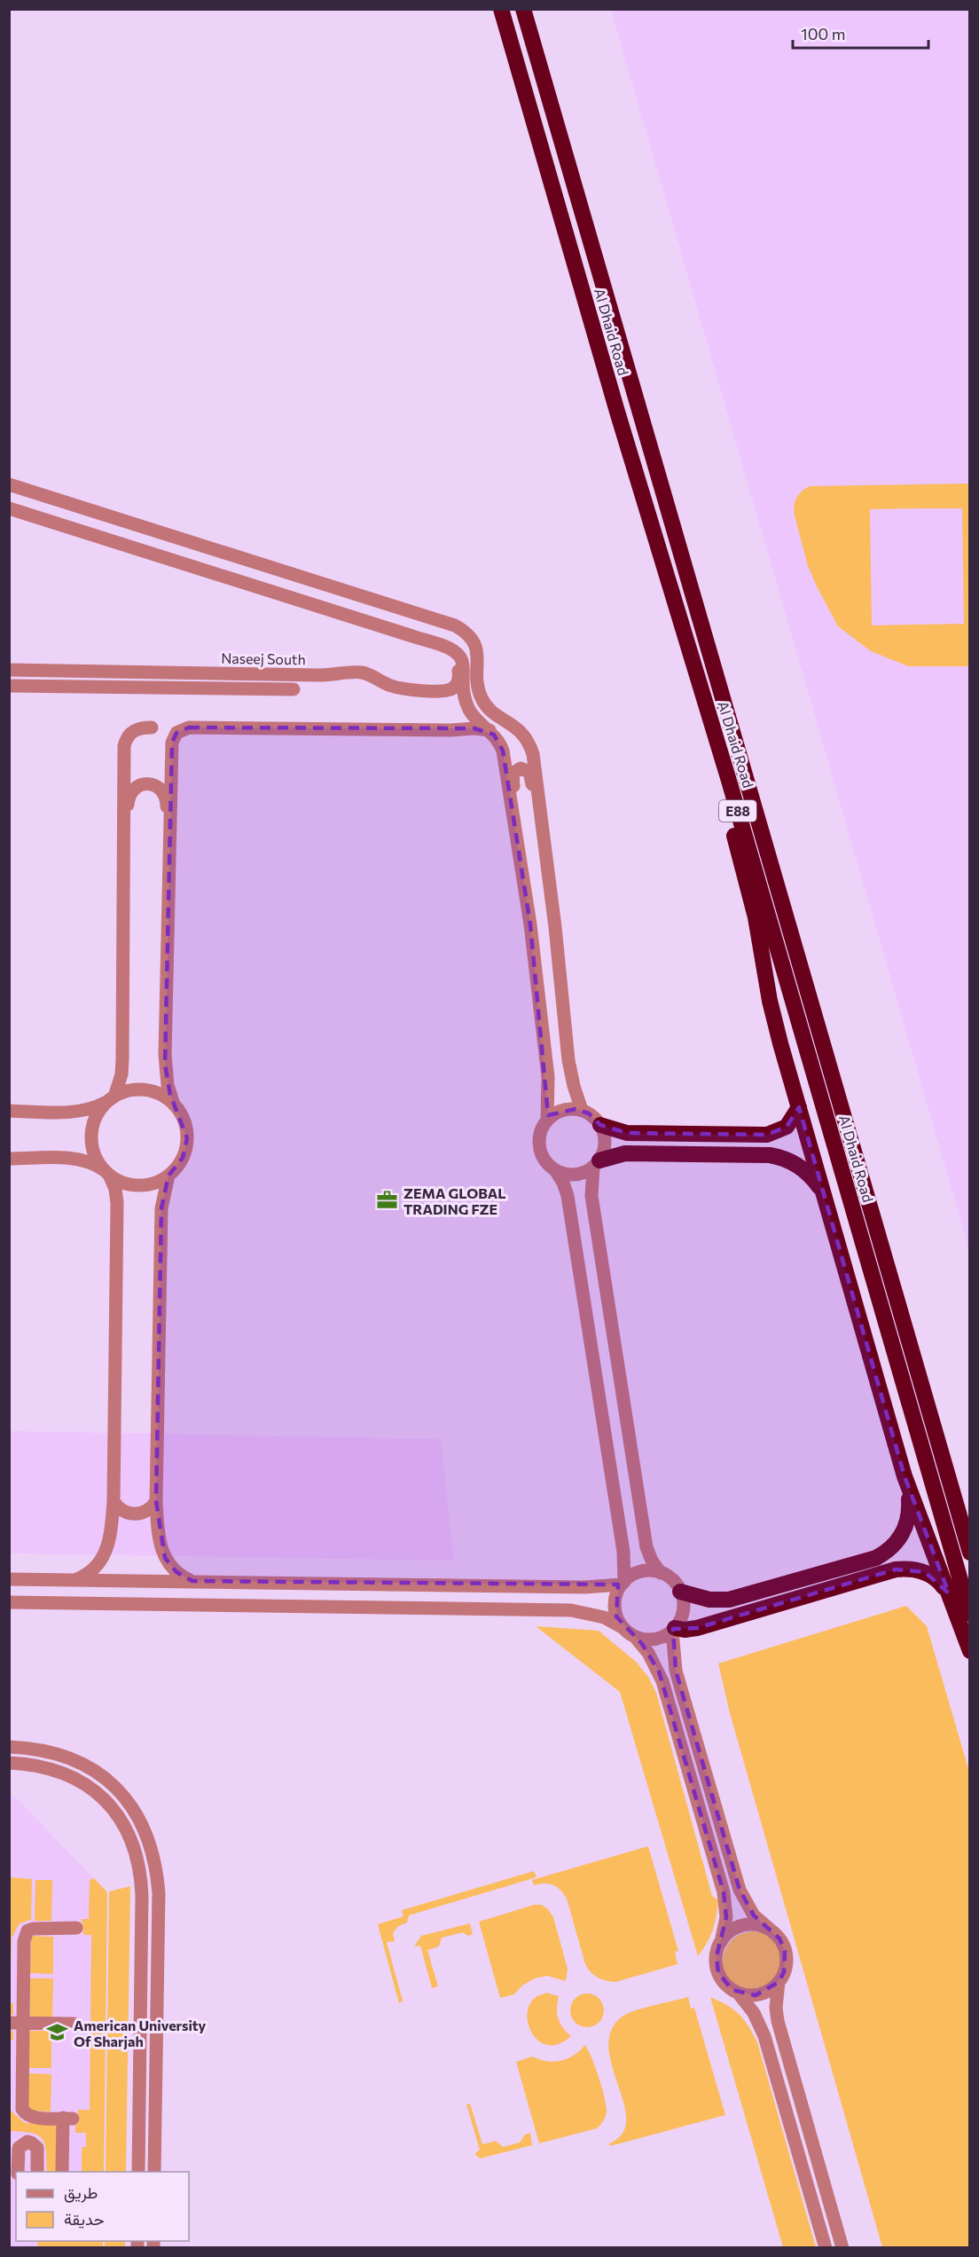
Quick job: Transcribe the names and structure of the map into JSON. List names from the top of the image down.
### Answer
{
  "streets": {
    "highway": ["Al Dhaid Road", "E88"],
    "street": ["Naseej South"]
  },
  "places": {
    "office": ["ZEMA GLOBAL TRADING FZE"],
    "school or university": ["American University Of Sharjah"]
  },
  "legend": ["طريق", "حديقة"],
  "scale_bar": "100 m"
}
